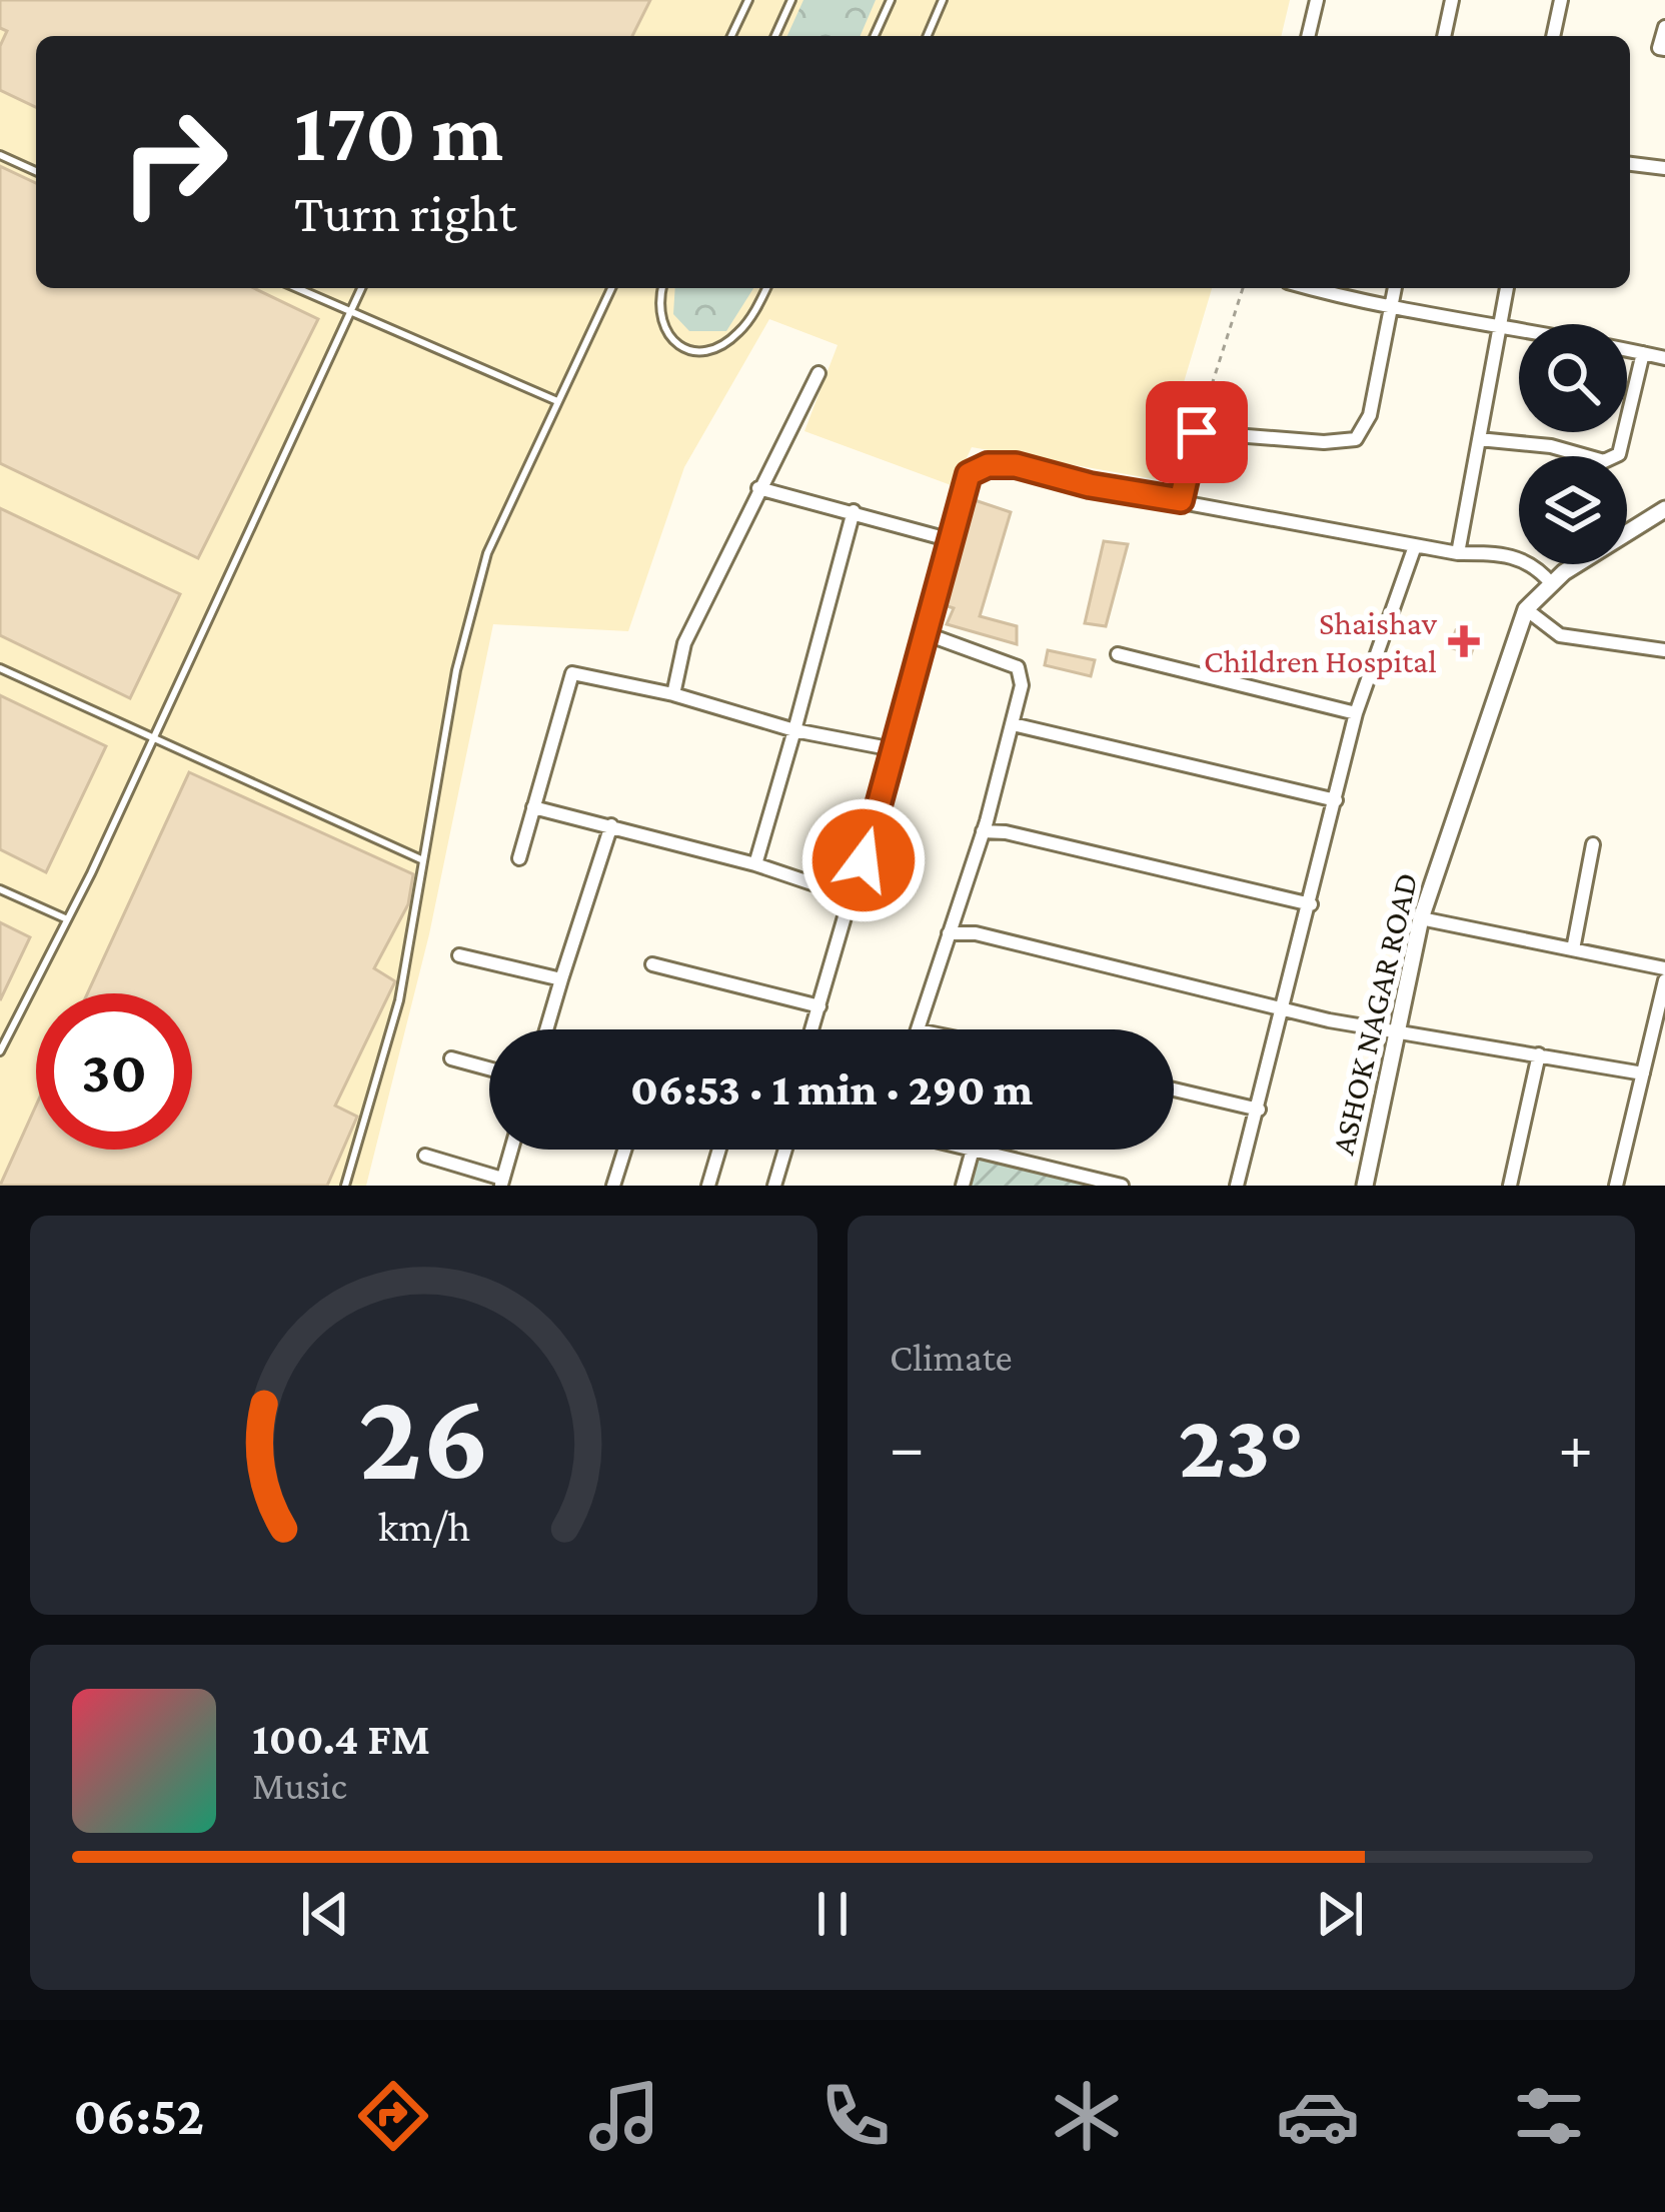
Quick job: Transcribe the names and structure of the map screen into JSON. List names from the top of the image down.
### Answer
{
  "streets": {
    "street": ["ASHOK NAGAR ROAD"]
  },
  "places": {
    "health": ["Shaishav Children Hospital"]
  },
  "page": {
    "turn": ["170 m", "Turn right"],
    "limit": "30",
    "trip": "06:53 · 1 min · 290 m",
    "tile": "Climate",
    "heat": ["−", "23°", "+"],
    "song": ["100.4 FM", "Music"],
    "tabs": "06:52",
    "gauge": ["26", "km/h"]
  }
}
